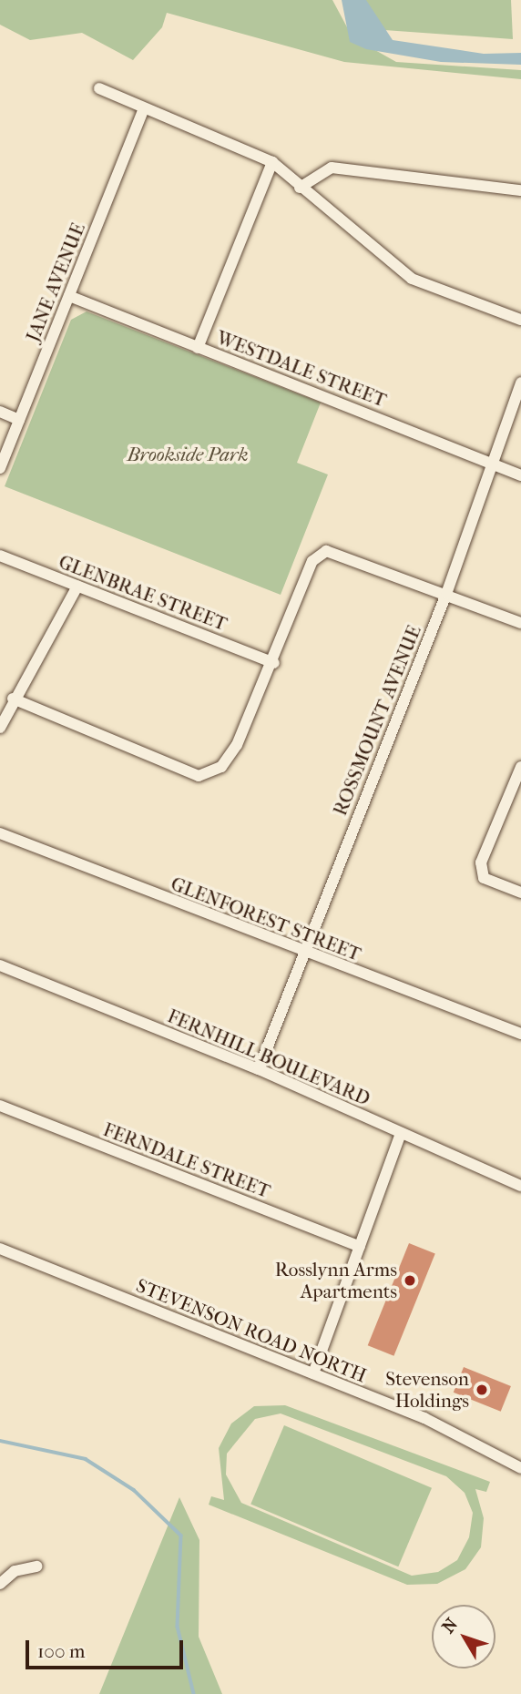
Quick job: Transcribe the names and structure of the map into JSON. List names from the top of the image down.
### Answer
{
  "streets": {
    "street": [
      "JANE AVENUE",
      "WESTDALE STREET",
      "GLENBRAE STREET",
      "ROSSMOUNT AVENUE",
      "GLENFOREST STREET",
      "FERNHILL BOULEVARD",
      "FERNDALE STREET",
      "STEVENSON ROAD NORTH"
    ]
  },
  "crossings": [
    ["JANE AVENUE", "WESTDALE STREET"],
    ["WESTDALE STREET", "ROSSMOUNT AVENUE"],
    ["ROSSMOUNT AVENUE", "GLENFOREST STREET"],
    ["ROSSMOUNT AVENUE", "FERNHILL BOULEVARD"]
  ],
  "parks": ["Brookside Park"],
  "places": ["Rosslynn Arms Apartments", "Stevenson Holdings"],
  "scale_bar": "100 m",
  "north": "top left"
}
